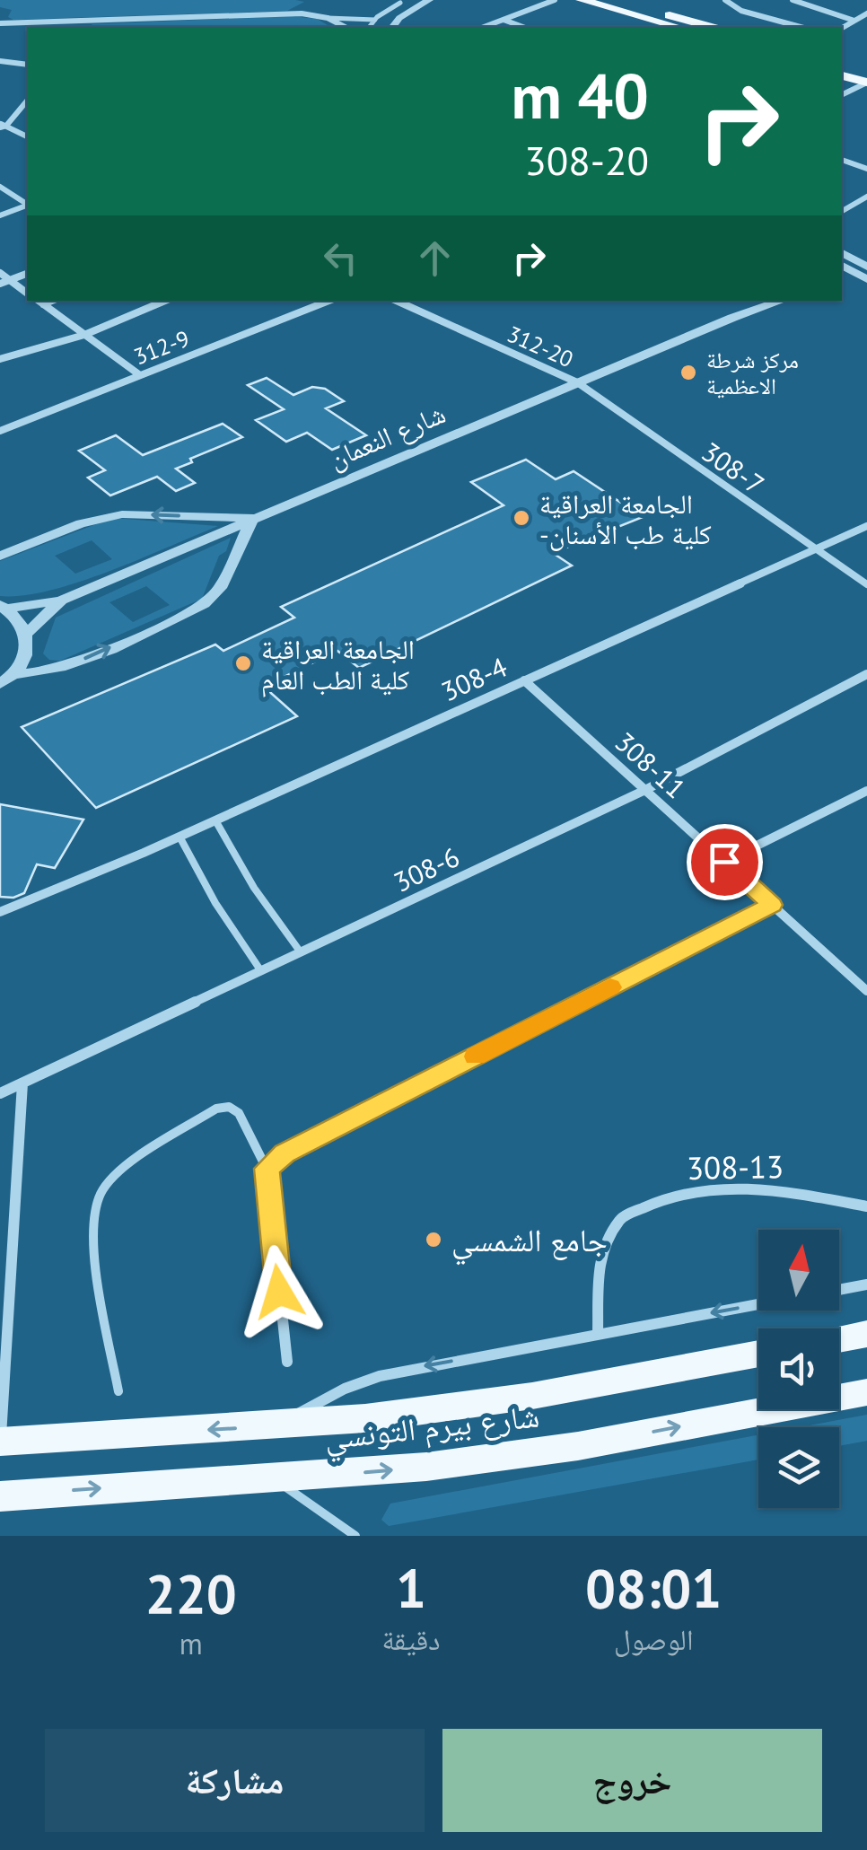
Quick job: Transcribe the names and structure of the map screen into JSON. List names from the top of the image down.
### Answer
{
  "streets": {
    "main road": ["شارع بيرم التونسي"],
    "street": [
      "312-20",
      "312-9",
      "شارع النعمان",
      "308-7",
      "308-4",
      "308-11",
      "308-6",
      "308-13"
    ]
  },
  "crossings": [
    ["312-20", "شارع النعمان"],
    ["312-20", "308-7"],
    ["شارع النعمان", "308-7"],
    ["308-7", "308-4"],
    ["308-4", "308-11"],
    ["308-11", "308-6"]
  ],
  "places": [
    "مركز شرطة الاعظمية",
    "الجامعة العراقية -كلية طب الأسنان",
    "الجامعة العراقية كلية الطب العام",
    "جامع الشمسي"
  ],
  "north": "top",
  "page": {
    "turn": ["40 m", "308-20"],
    "eta": [
      "08:01",
      "الوصول",
      "1",
      "دقيقة",
      "220",
      "m"
    ],
    "buttons": ["خروج", "مشاركة"]
  }
}
